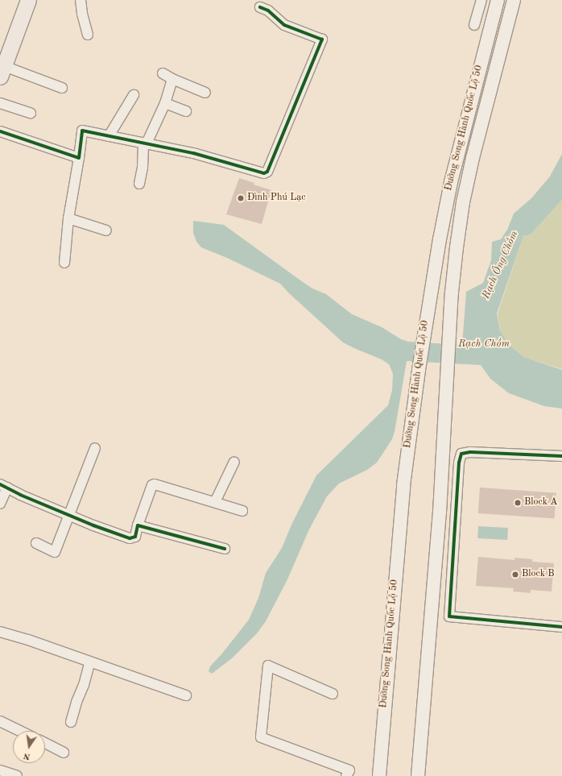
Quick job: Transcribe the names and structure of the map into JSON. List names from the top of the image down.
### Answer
{
  "streets": {
    "main road": ["Đường Song Hành Quốc Lộ 50"]
  },
  "water": ["Rạch Ông Chồm", "Rạch Chồm"],
  "places": ["Đình Phú Lạc", "Block A", "Block B"],
  "north": "bottom"
}
